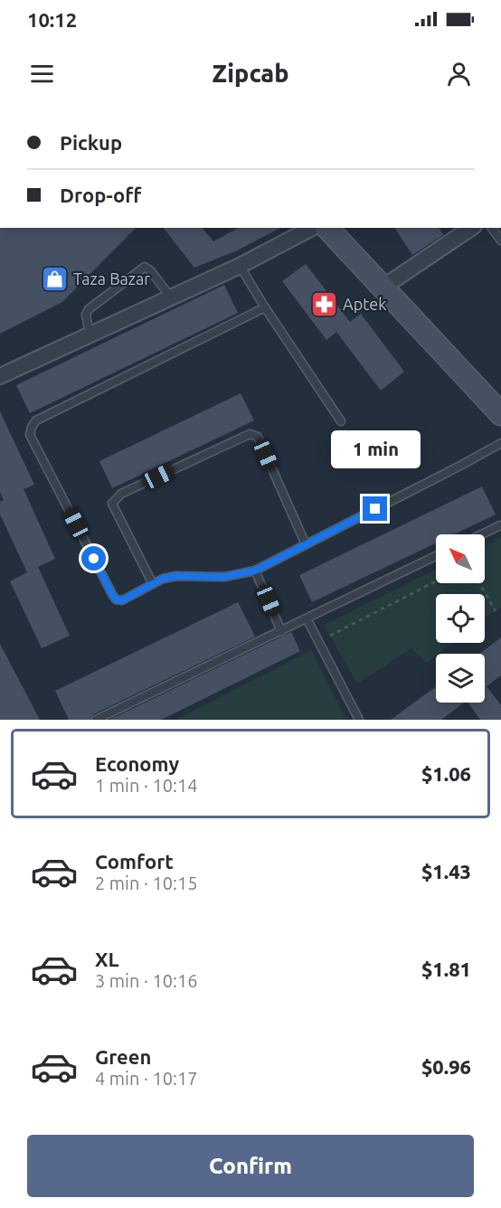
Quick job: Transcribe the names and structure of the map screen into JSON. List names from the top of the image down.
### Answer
{
  "places": {
    "shop": ["Taza Bazar"],
    "pharmacy": ["Aptek"]
  },
  "north": "top left",
  "page": {
    "status": "10:12",
    "header": "Zipcab",
    "banner": ["Pickup", "Drop-off"],
    "bubble": "1 min",
    "list": [
      {
        "name": "Economy",
        "note": "1 min · 10:14",
        "value": "$1.06"
      },
      {
        "name": "Comfort",
        "note": "2 min · 10:15",
        "value": "$1.43"
      },
      {
        "name": "XL",
        "note": "3 min · 10:16",
        "value": "$1.81"
      },
      {
        "name": "Green",
        "note": "4 min · 10:17",
        "value": "$0.96"
      }
    ],
    "buttons": "Confirm"
  }
}
